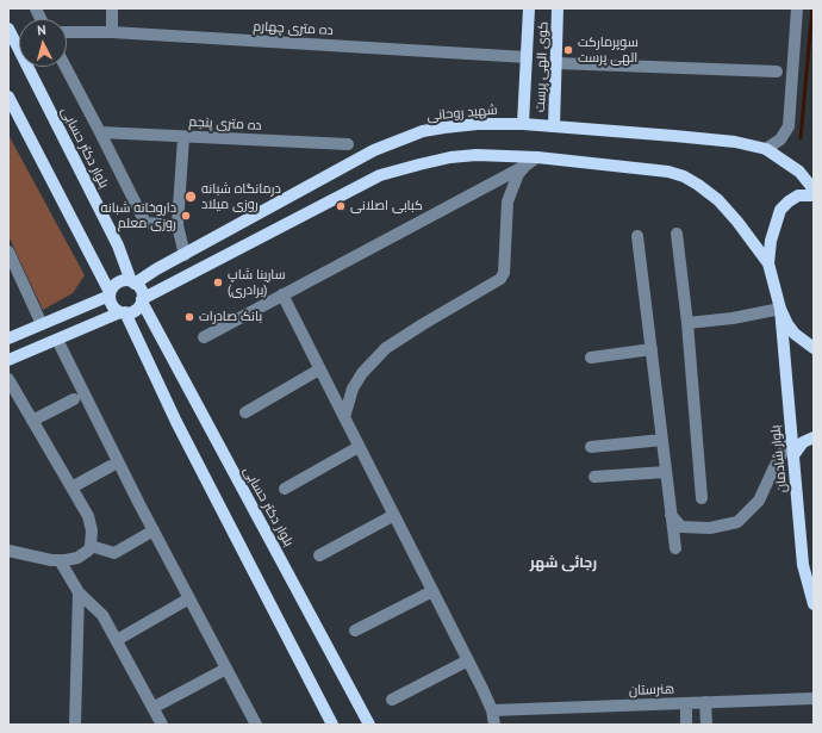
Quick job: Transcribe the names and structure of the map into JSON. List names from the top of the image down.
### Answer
{
  "streets": {
    "main road": [
      "کوی الهی پرست",
      "شهید روحانی",
      "بلوار دکتر حسابی",
      "بلوار شادمان"
    ],
    "street": ["ده متری چهارم", "ده متری پنجم", "هنرستان"]
  },
  "crossings": [
    ["ده متری چهارم", "کوی الهی پرست"],
    ["کوی الهی پرست", "شهید روحانی"],
    ["شهید روحانی", "بلوار دکتر حسابی"]
  ],
  "districts": ["رجائی شهر"],
  "places": [
    "سوپرمارکت الهی پرست",
    "درمانگاه شبانه روزی میلاد",
    "کبابی اصلانی",
    "داروخانه شبانه روزی معلم",
    "سارینا شاپ (برادری)",
    "بانک صادرات"
  ],
  "north": "top"
}
